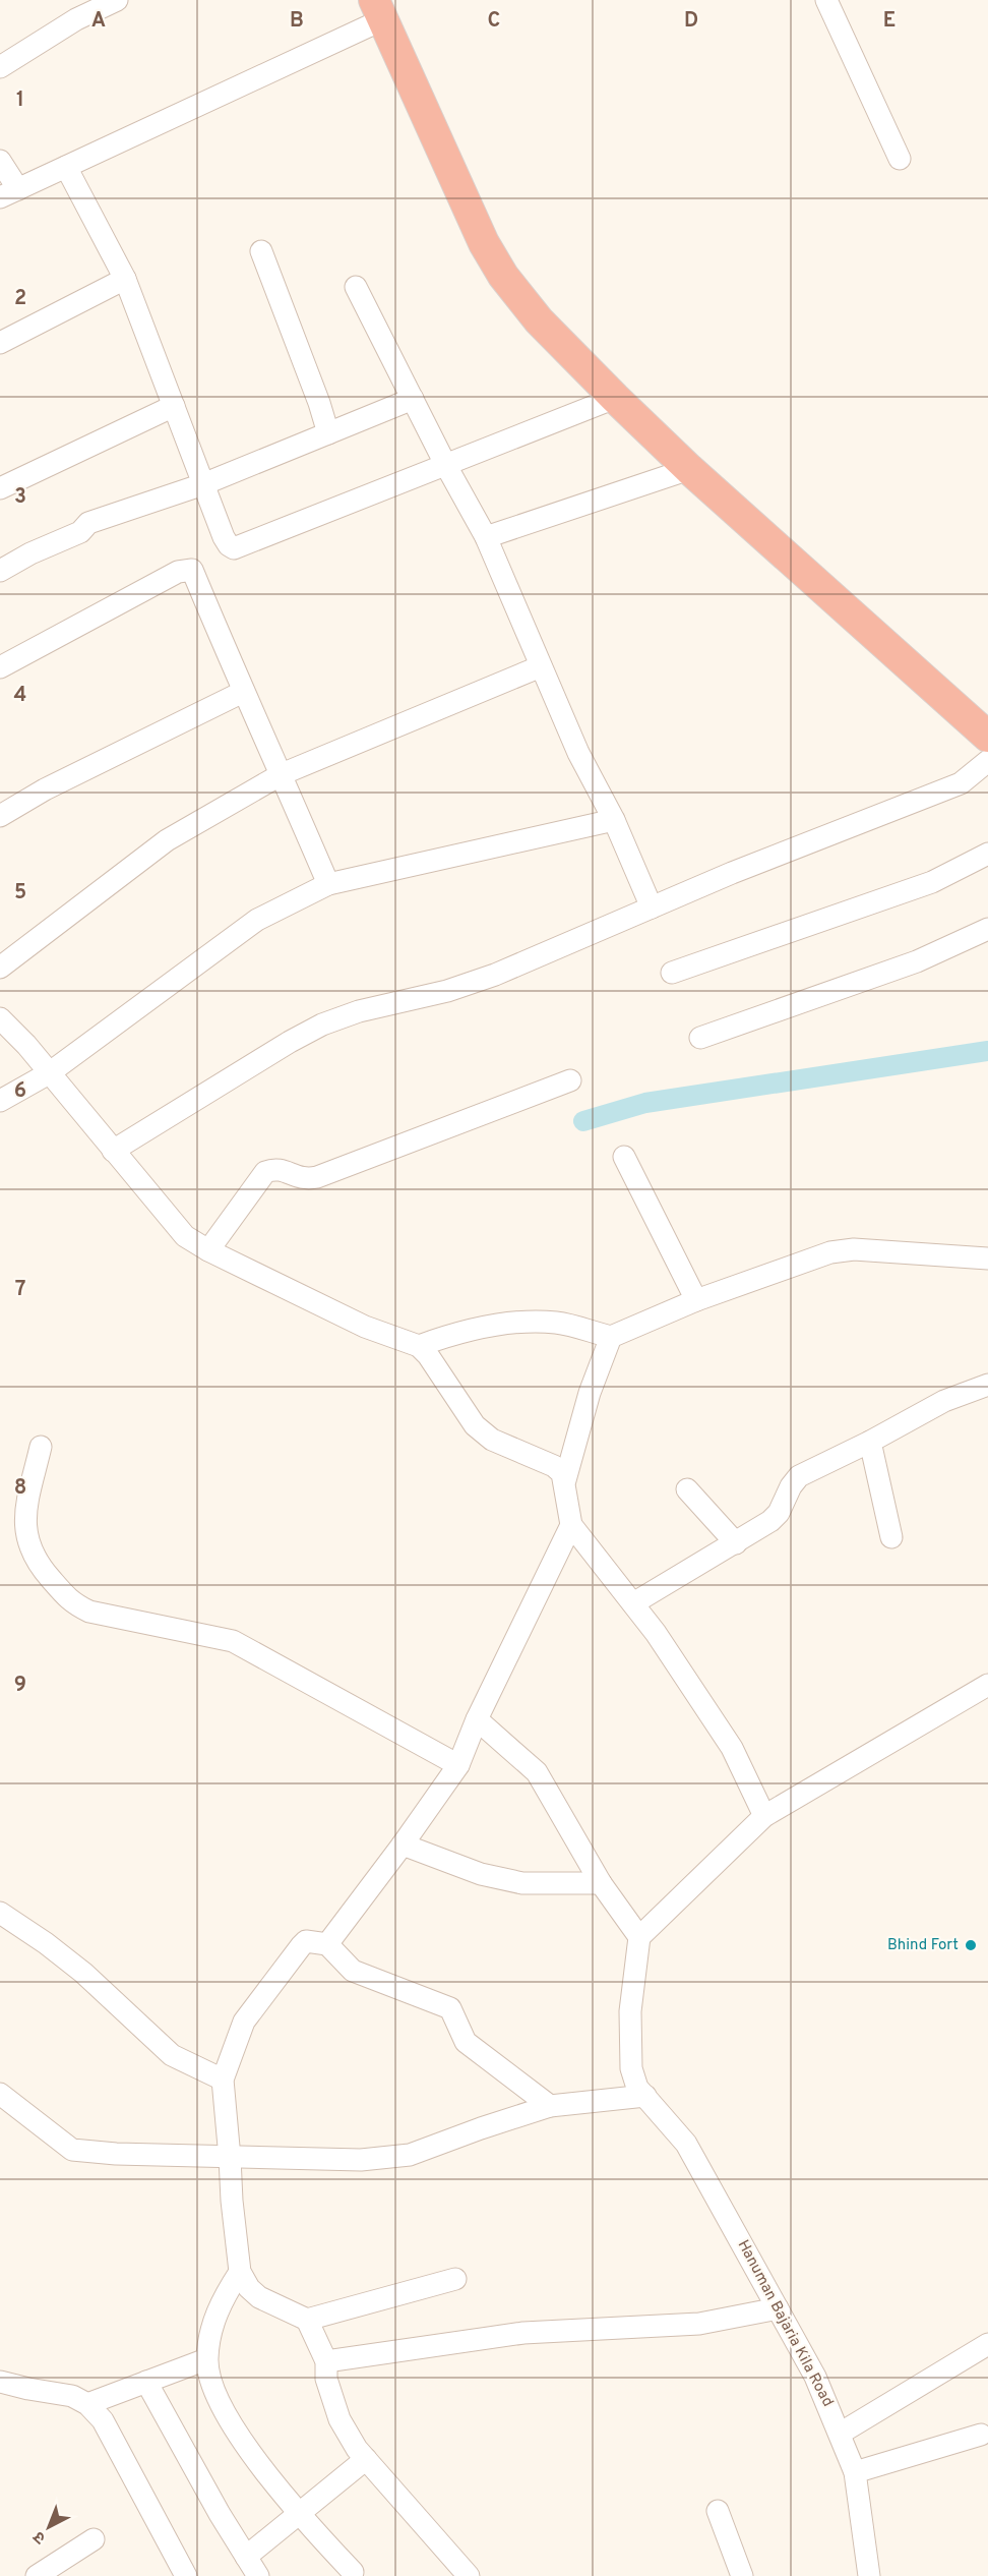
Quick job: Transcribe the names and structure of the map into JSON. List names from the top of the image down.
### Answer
{
  "streets": {
    "street": ["Hanuman Bajaria Kila Road"]
  },
  "places": ["Bhind Fort"],
  "north": "bottom left",
  "grid": {
    "columns": [
      "A",
      "B",
      "C",
      "D",
      "E"
    ],
    "rows": [
      "1",
      "2",
      "3",
      "4",
      "5",
      "6",
      "7",
      "8",
      "9"
    ]
  }
}
